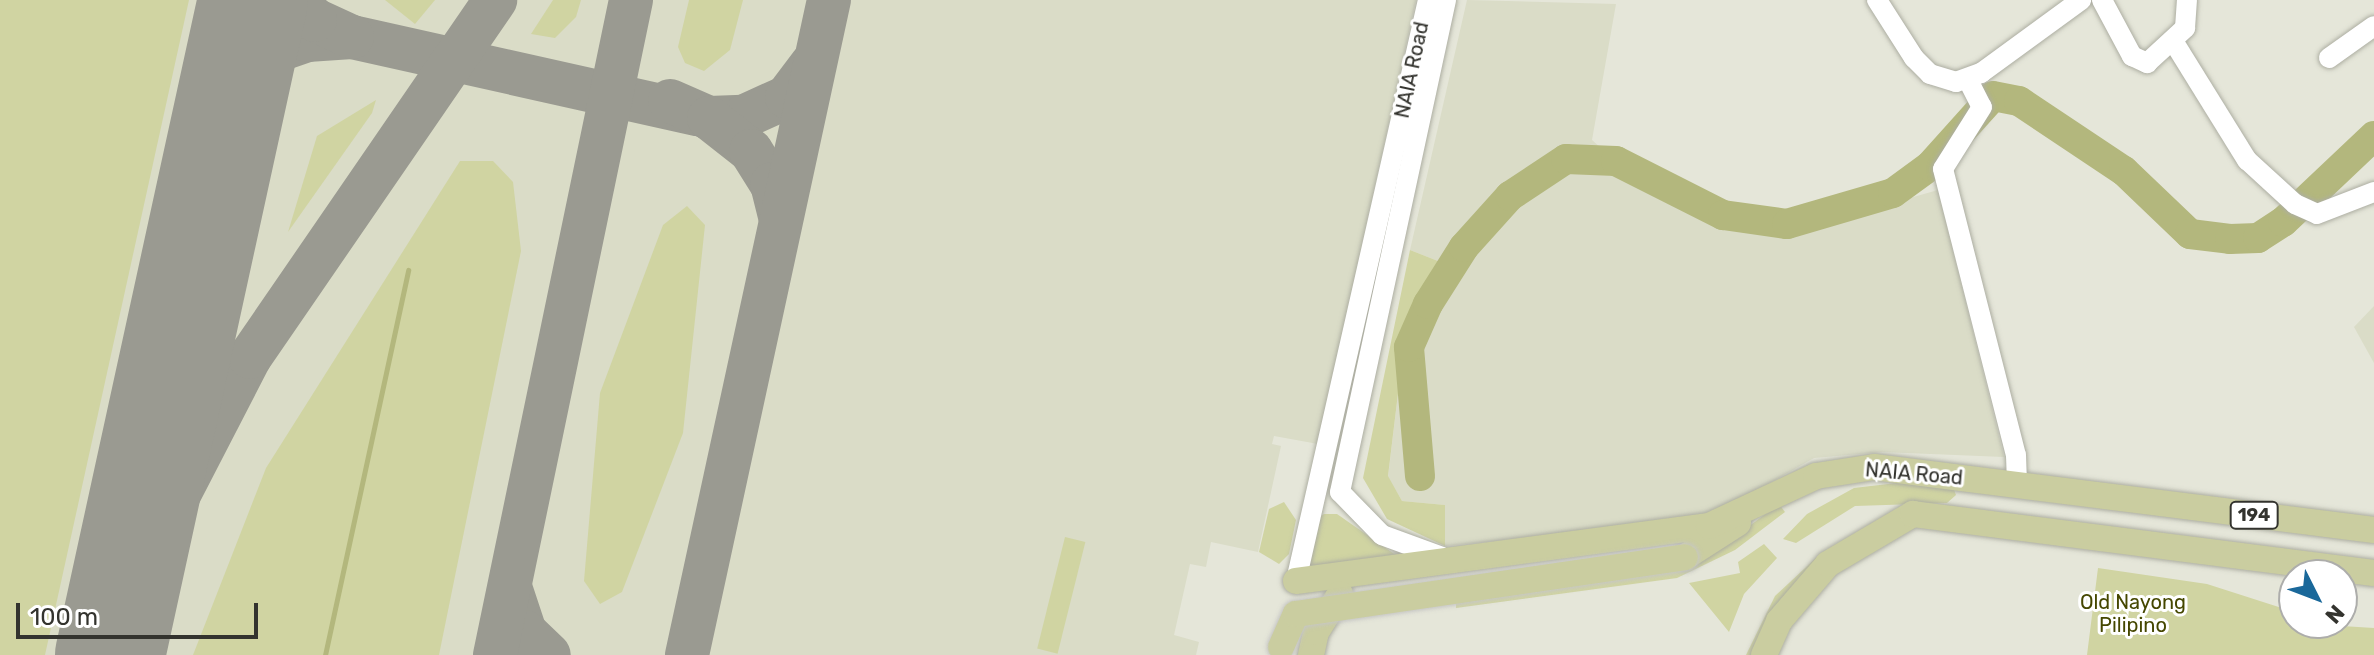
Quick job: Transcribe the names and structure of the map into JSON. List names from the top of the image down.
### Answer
{
  "streets": {
    "main road": ["NAIA Road", "194"]
  },
  "parks": ["Old Nayong Pilipino"],
  "scale_bar": "100 m",
  "north": "bottom right"
}
